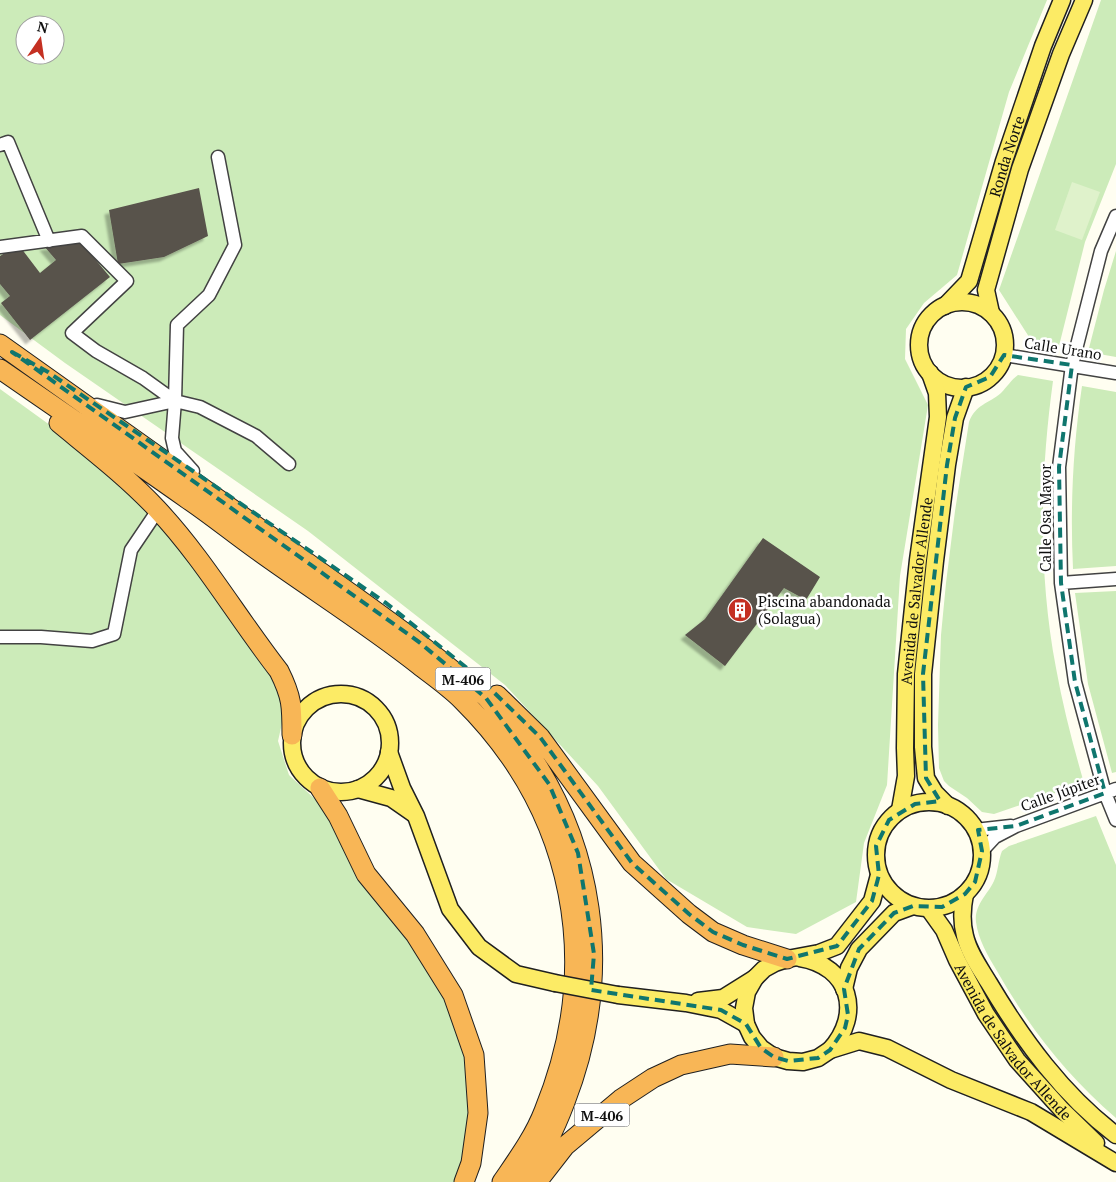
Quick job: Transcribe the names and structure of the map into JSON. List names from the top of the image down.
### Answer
{
  "streets": {
    "highway": ["M-406"],
    "main road": ["Ronda Norte", "Avenida de Salvador Allende"],
    "street": ["Calle Urano", "Calle Osa Mayor", "Calle Júpiter"]
  },
  "crossings": [
    ["Ronda Norte", "Calle Urano"],
    ["Ronda Norte", "Avenida de Salvador Allende"],
    ["Calle Urano", "Calle Osa Mayor"],
    ["Calle Urano", "Avenida de Salvador Allende"],
    ["Calle Osa Mayor", "Calle Júpiter"],
    ["Avenida de Salvador Allende", "Calle Júpiter"]
  ],
  "places": {
    "building": ["Piscina abandonada (Solagua)"]
  },
  "north": "top"
}
